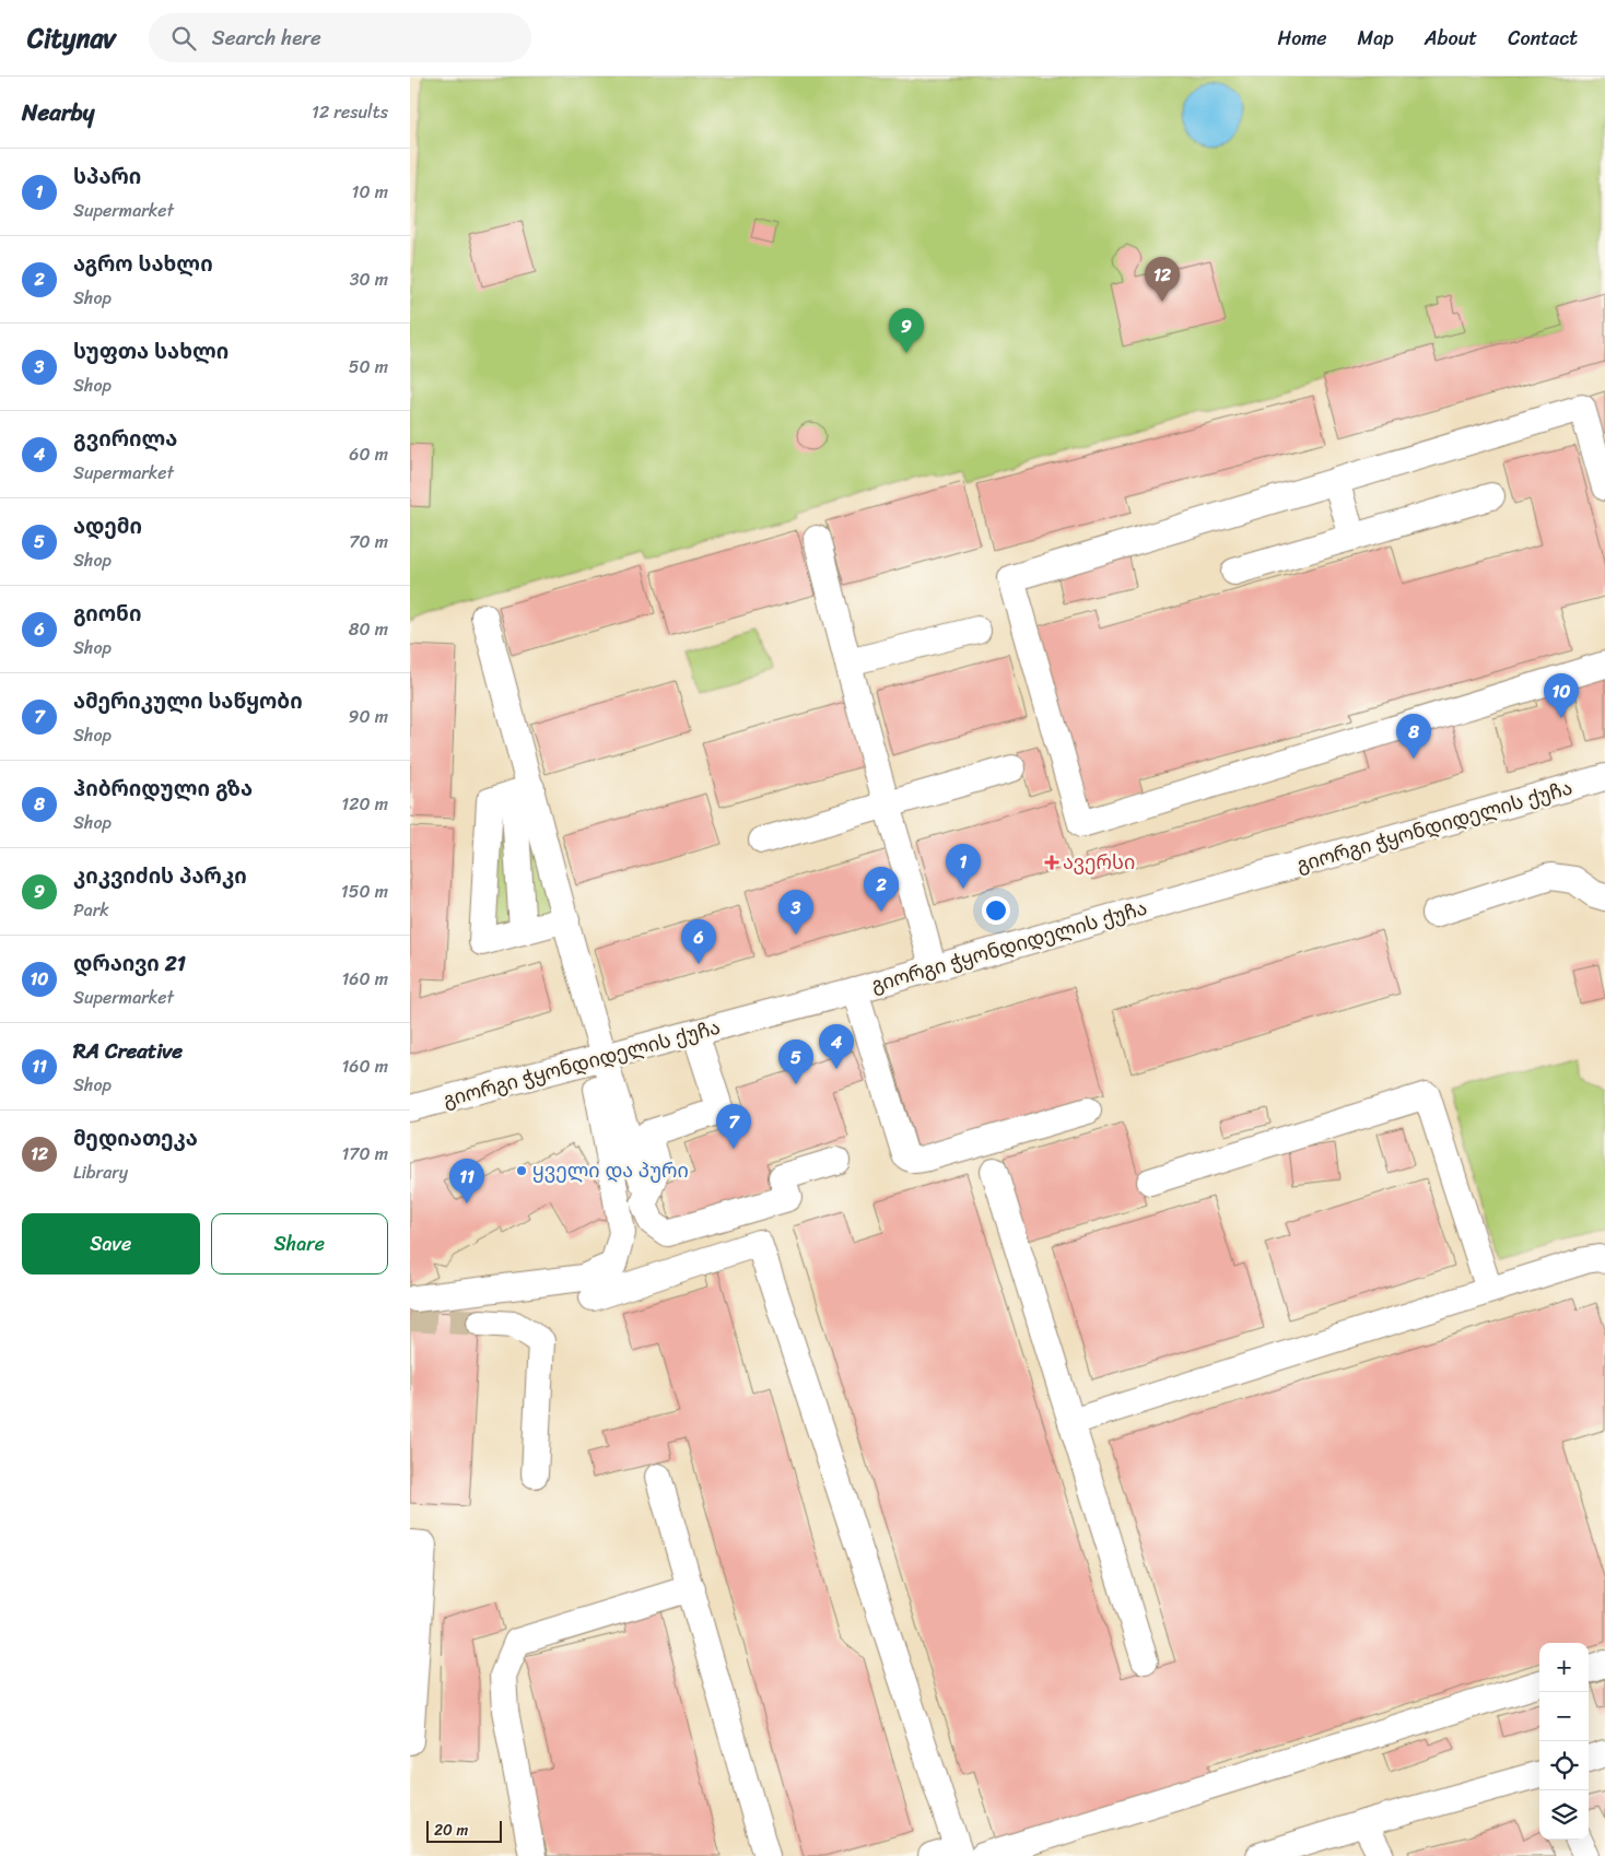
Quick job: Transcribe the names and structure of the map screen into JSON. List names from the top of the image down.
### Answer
{
  "streets": {
    "street": ["გიორგი ჭყონდიდელის ქუჩა"]
  },
  "places": {
    "health": ["ავერსი"],
    "other": ["ყველი და პური"]
  },
  "scale_bar": "20 m",
  "page": {
    "header": "Citynav",
    "search": "Search here",
    "nav": [
      "Home",
      "Map",
      "About",
      "Contact"
    ],
    "heading": ["Nearby", "12 results"],
    "list": [
      {
        "mark": "1",
        "name": "სპარი",
        "note": "Supermarket",
        "value": "10 m"
      },
      {
        "mark": "2",
        "name": "აგრო სახლი",
        "note": "Shop",
        "value": "30 m"
      },
      {
        "mark": "3",
        "name": "სუფთა სახლი",
        "note": "Shop",
        "value": "50 m"
      },
      {
        "mark": "4",
        "name": "გვირილა",
        "note": "Supermarket",
        "value": "60 m"
      },
      {
        "mark": "5",
        "name": "ადემი",
        "note": "Shop",
        "value": "70 m"
      },
      {
        "mark": "6",
        "name": "გიონი",
        "note": "Shop",
        "value": "80 m"
      },
      {
        "mark": "7",
        "name": "ამერიკული საწყობი",
        "note": "Shop",
        "value": "90 m"
      },
      {
        "mark": "8",
        "name": "ჰიბრიდული გზა",
        "note": "Shop",
        "value": "120 m"
      },
      {
        "mark": "9",
        "name": "კიკვიძის პარკი",
        "note": "Park",
        "value": "150 m"
      },
      {
        "mark": "10",
        "name": "დრაივი 21",
        "note": "Supermarket",
        "value": "160 m"
      },
      {
        "mark": "11",
        "name": "RA Creative",
        "note": "Shop",
        "value": "160 m"
      },
      {
        "mark": "12",
        "name": "მედიათეკა",
        "note": "Library",
        "value": "170 m"
      }
    ],
    "pins": [
      "12",
      "9",
      "10",
      "8",
      "1",
      "2",
      "3",
      "6",
      "4",
      "5",
      "7",
      "11"
    ],
    "buttons": ["Save", "Share"],
    "map_buttons": ["+", "−"],
    "scale": "20 m"
  }
}
